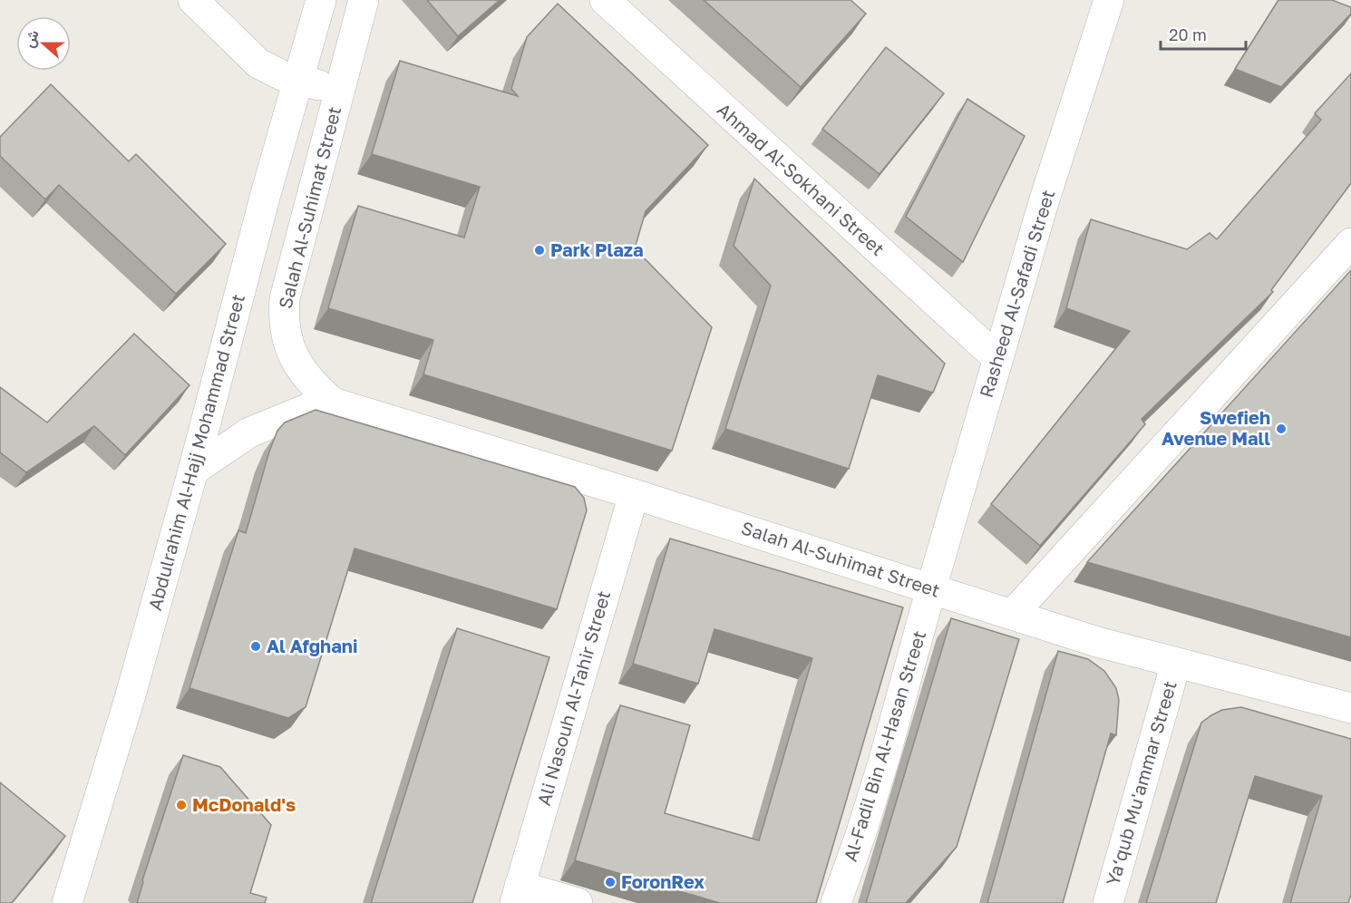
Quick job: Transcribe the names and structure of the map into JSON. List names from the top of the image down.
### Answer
{
  "streets": {
    "street": [
      "Ahmad Al-Sokhani Street",
      "Salah Al-Suhimat Street",
      "Rasheed Al-Safadi Street",
      "Abdulrahim Al-Hajj Mohammad Street",
      "Ali Nasouh Al-Tahir Street",
      "Al-Fadil Bin Al-Hasan Street",
      "Ya‘qub Mu'ammar Street"
    ]
  },
  "crossings": [
    ["Ahmad Al-Sokhani Street", "Rasheed Al-Safadi Street"],
    ["Salah Al-Suhimat Street", "Rasheed Al-Safadi Street"],
    ["Salah Al-Suhimat Street", "Ali Nasouh Al-Tahir Street"],
    ["Salah Al-Suhimat Street", "Al-Fadil Bin Al-Hasan Street"],
    ["Salah Al-Suhimat Street", "Ya‘qub Mu'ammar Street"],
    ["Rasheed Al-Safadi Street", "Al-Fadil Bin Al-Hasan Street"]
  ],
  "places": [
    "Park Plaza",
    "Swefieh Avenue Mall",
    "Al Afghani",
    "McDonald's",
    "ForonRex"
  ],
  "scale_bar": "20 m",
  "north": "left"
}
